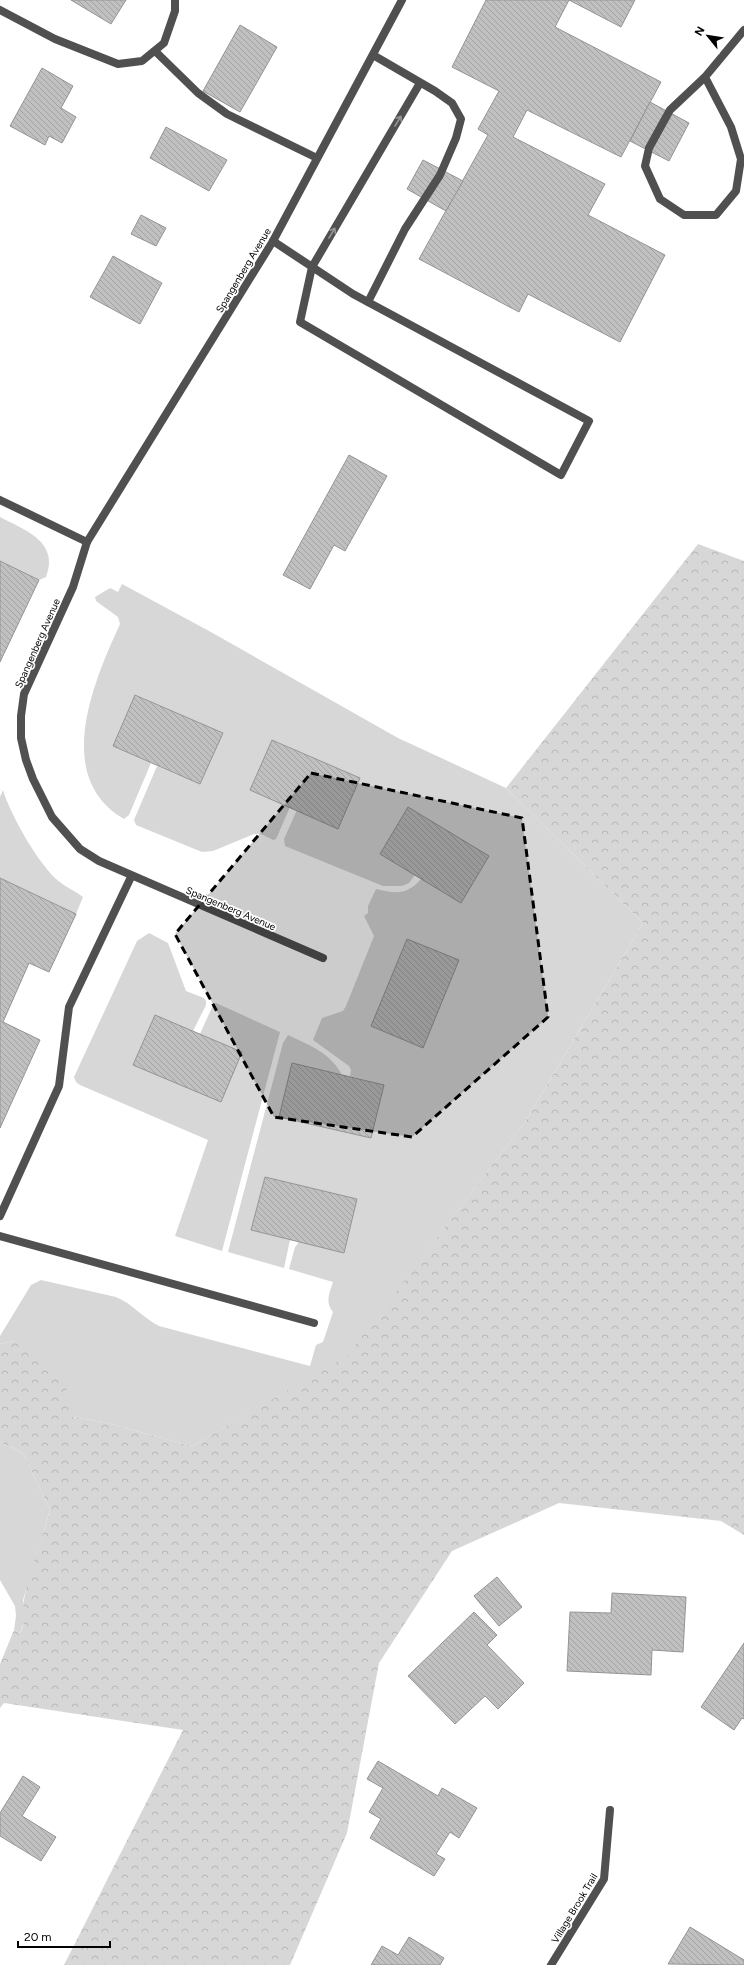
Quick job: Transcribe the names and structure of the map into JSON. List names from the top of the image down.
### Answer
{
  "streets": {
    "street": ["Spangenberg Avenue", "Village Brook Trail"]
  },
  "scale_bar": "20 m",
  "north": "top left"
}
